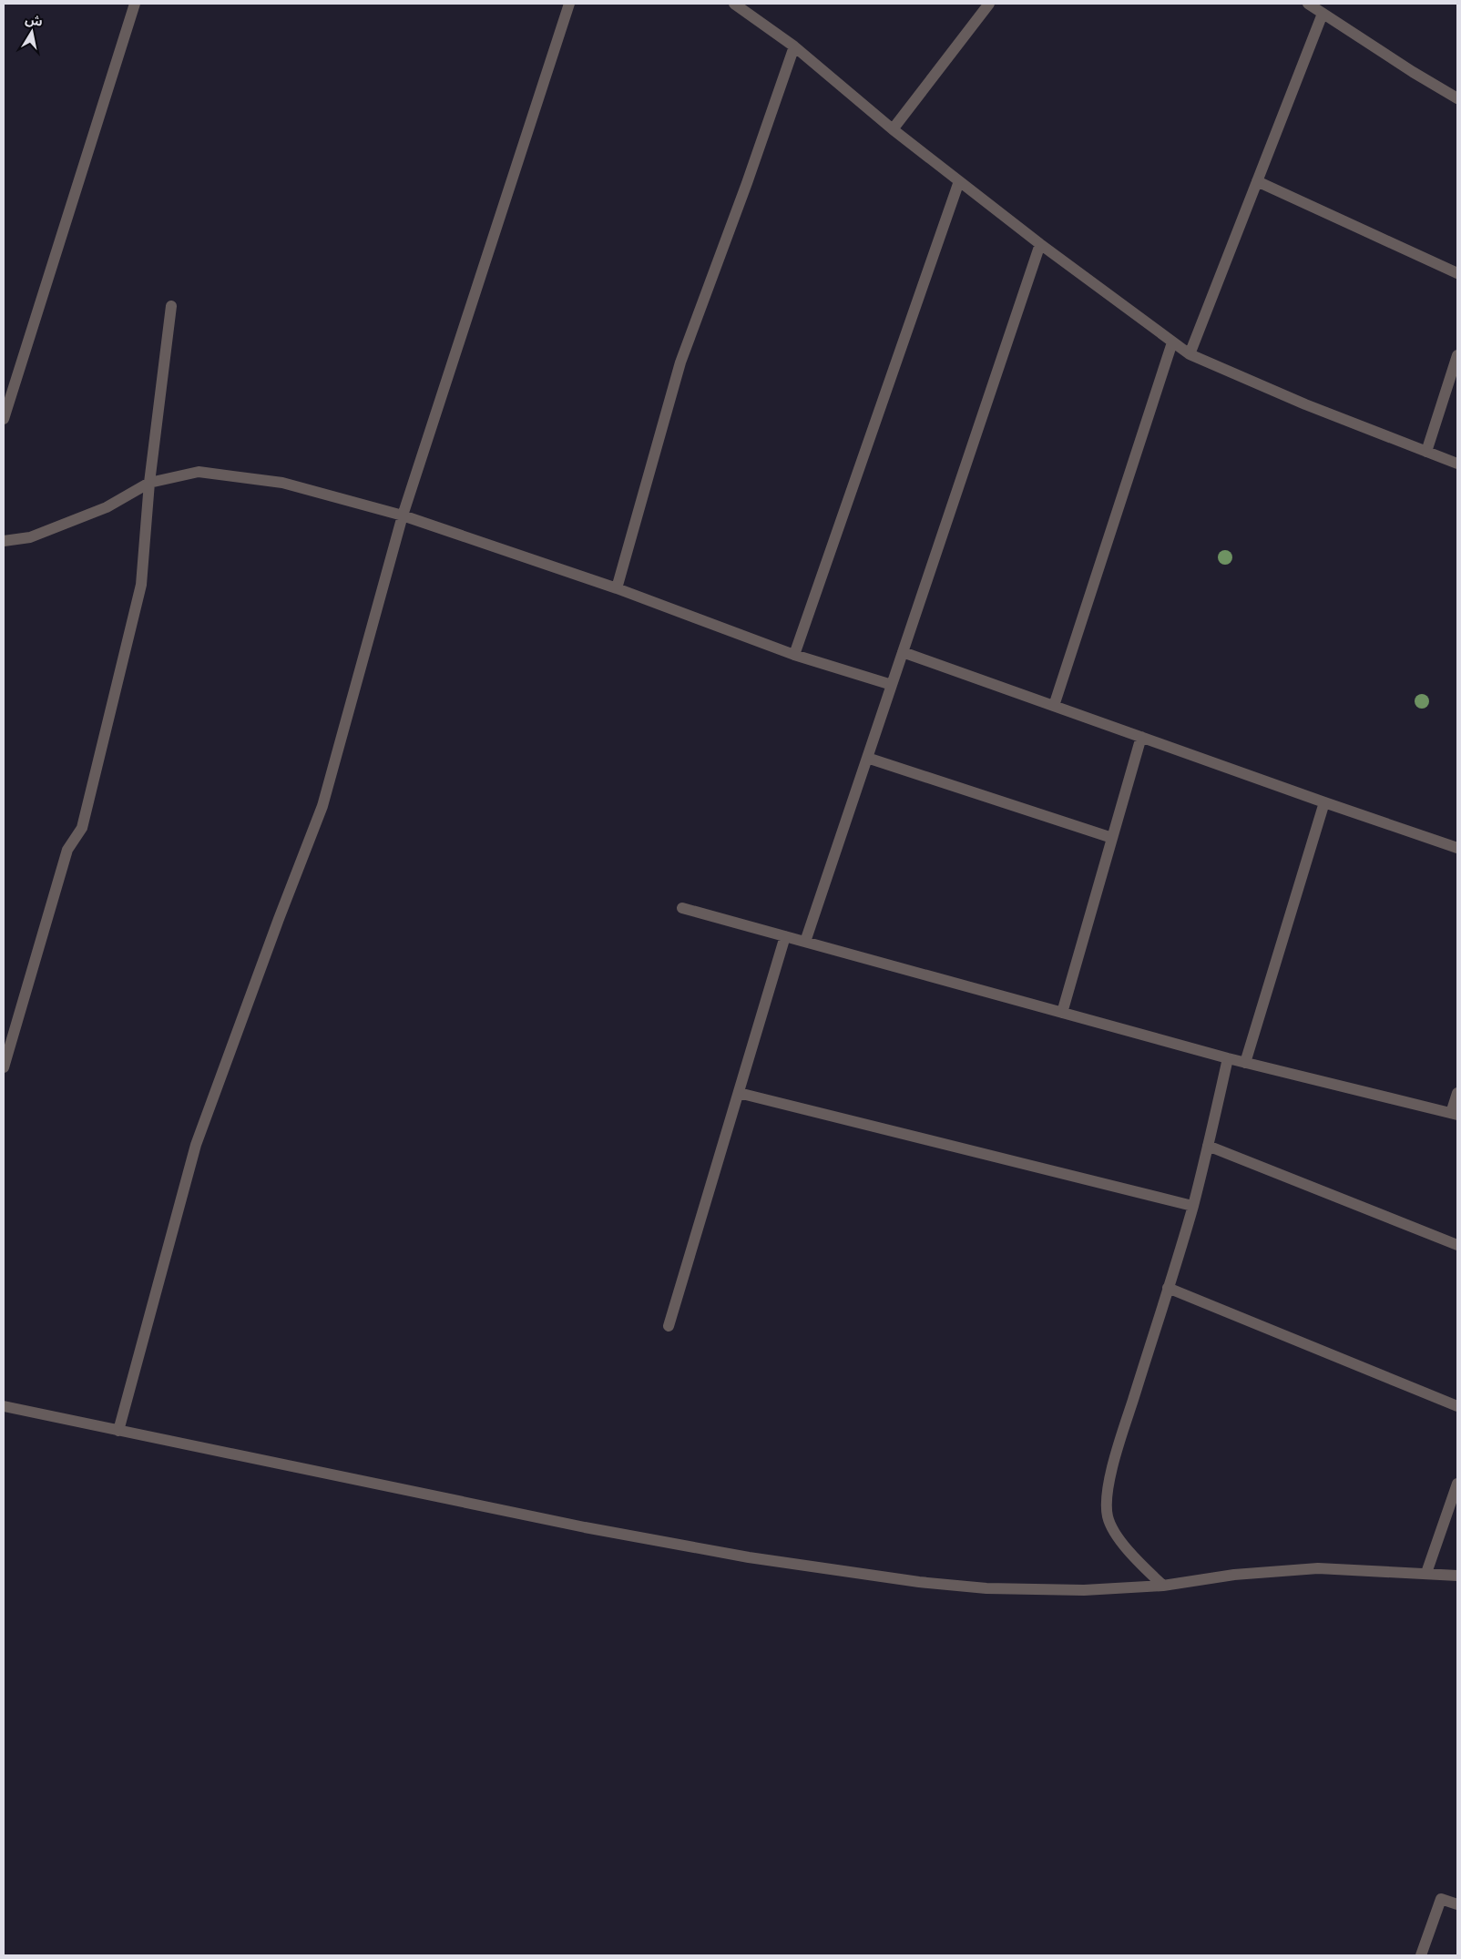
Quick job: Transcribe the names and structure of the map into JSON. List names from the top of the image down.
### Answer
{
  "north": "top"
}
